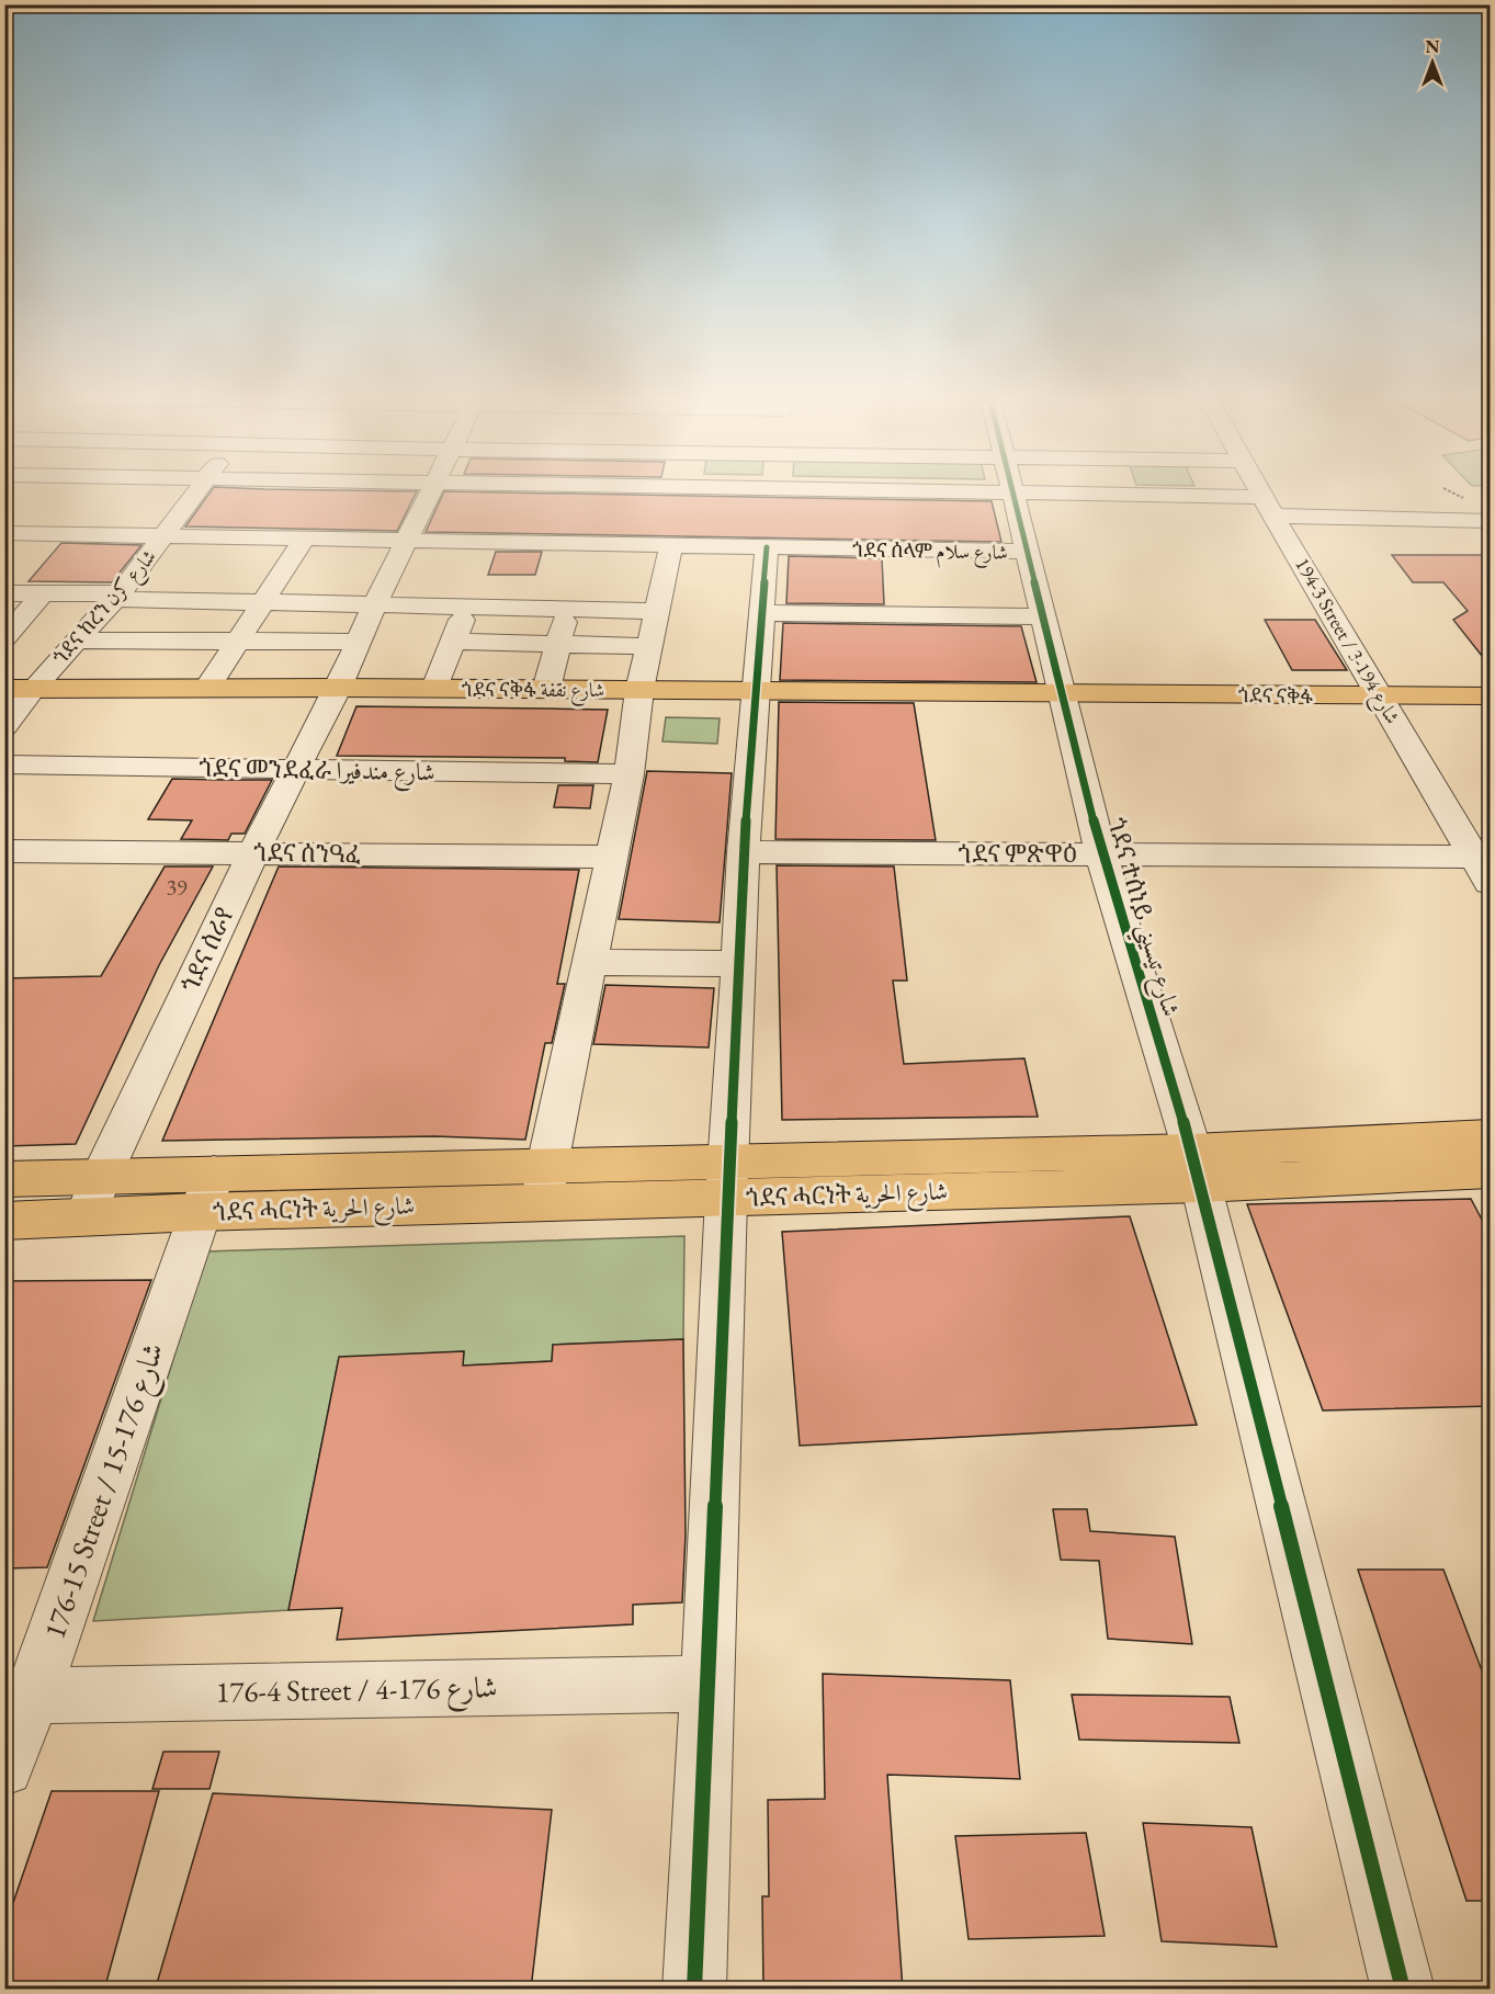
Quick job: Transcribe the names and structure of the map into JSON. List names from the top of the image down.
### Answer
{
  "streets": {
    "main road": ["ጎደና ናቅፋ شارع نقفة", "ጎደና ናቅፋ", "ጎደና ሓርነት شارع الحرية"],
    "street": [
      "ጎደና ሰላም شارع سلام",
      "ጎደና ከረን شارع كرن",
      "194-3 Street / شارع 194-3",
      "ጎደና መንደፈራ شارع مندفيرا",
      "ጎደና ሰንዓፈ",
      "ጎደና ምጽዋዕ",
      "ጎደና ተሰነይ شارع تيسيني",
      "ጎደና ሰራየ",
      "176-15 Street / شارع 176-15",
      "176-4 Street / شارع 176-4"
    ]
  },
  "crossings": [
    ["ጎደና ሰላም شارع سلام", "ጎደና ከረን شارع كرن"],
    ["ጎደና ሰላም شارع سلام", "ጎደና ተሰነይ شارع تيسيني"],
    ["ጎደና ሰላም شارع سلام", "ጎደና ሰራየ"],
    ["ጎደና ከረን شارع كرن", "ጎደና ናቅፋ شارع نقفة"],
    ["194-3 Street / شارع 194-3", "ጎደና ናቅፋ"],
    ["194-3 Street / شارع 194-3", "ጎደና ምጽዋዕ"],
    ["ጎደና ናቅፋ شارع نقفة", "ጎደና ናቅፋ"],
    ["ጎደና ናቅፋ شارع نقفة", "ጎደና ተሰነይ شارع تيسيني"],
    ["ጎደና ናቅፋ شارع نقفة", "ጎደና ሰራየ"],
    ["ጎደና ናቅፋ", "ጎደና ተሰነይ شارع تيسيني"],
    ["ጎደና መንደፈራ شارع مندفيرا", "ጎደና ሰራየ"],
    ["ጎደና ሰንዓፈ", "ጎደና ሰራየ"],
    ["ጎደና ምጽዋዕ", "ጎደና ተሰነይ شارع تيسيني"],
    ["ጎደና ተሰነይ شارع تيسيني", "ጎደና ሓርነት شارع الحرية"],
    ["ጎደና ሰራየ", "ጎደና ሓርነት شارع الحرية"],
    ["ጎደና ሓርነት شارع الحرية", "176-15 Street / شارع 176-15"],
    ["176-15 Street / شارع 176-15", "176-4 Street / شارع 176-4"]
  ],
  "house_numbers": ["39"],
  "north": "top"
}
